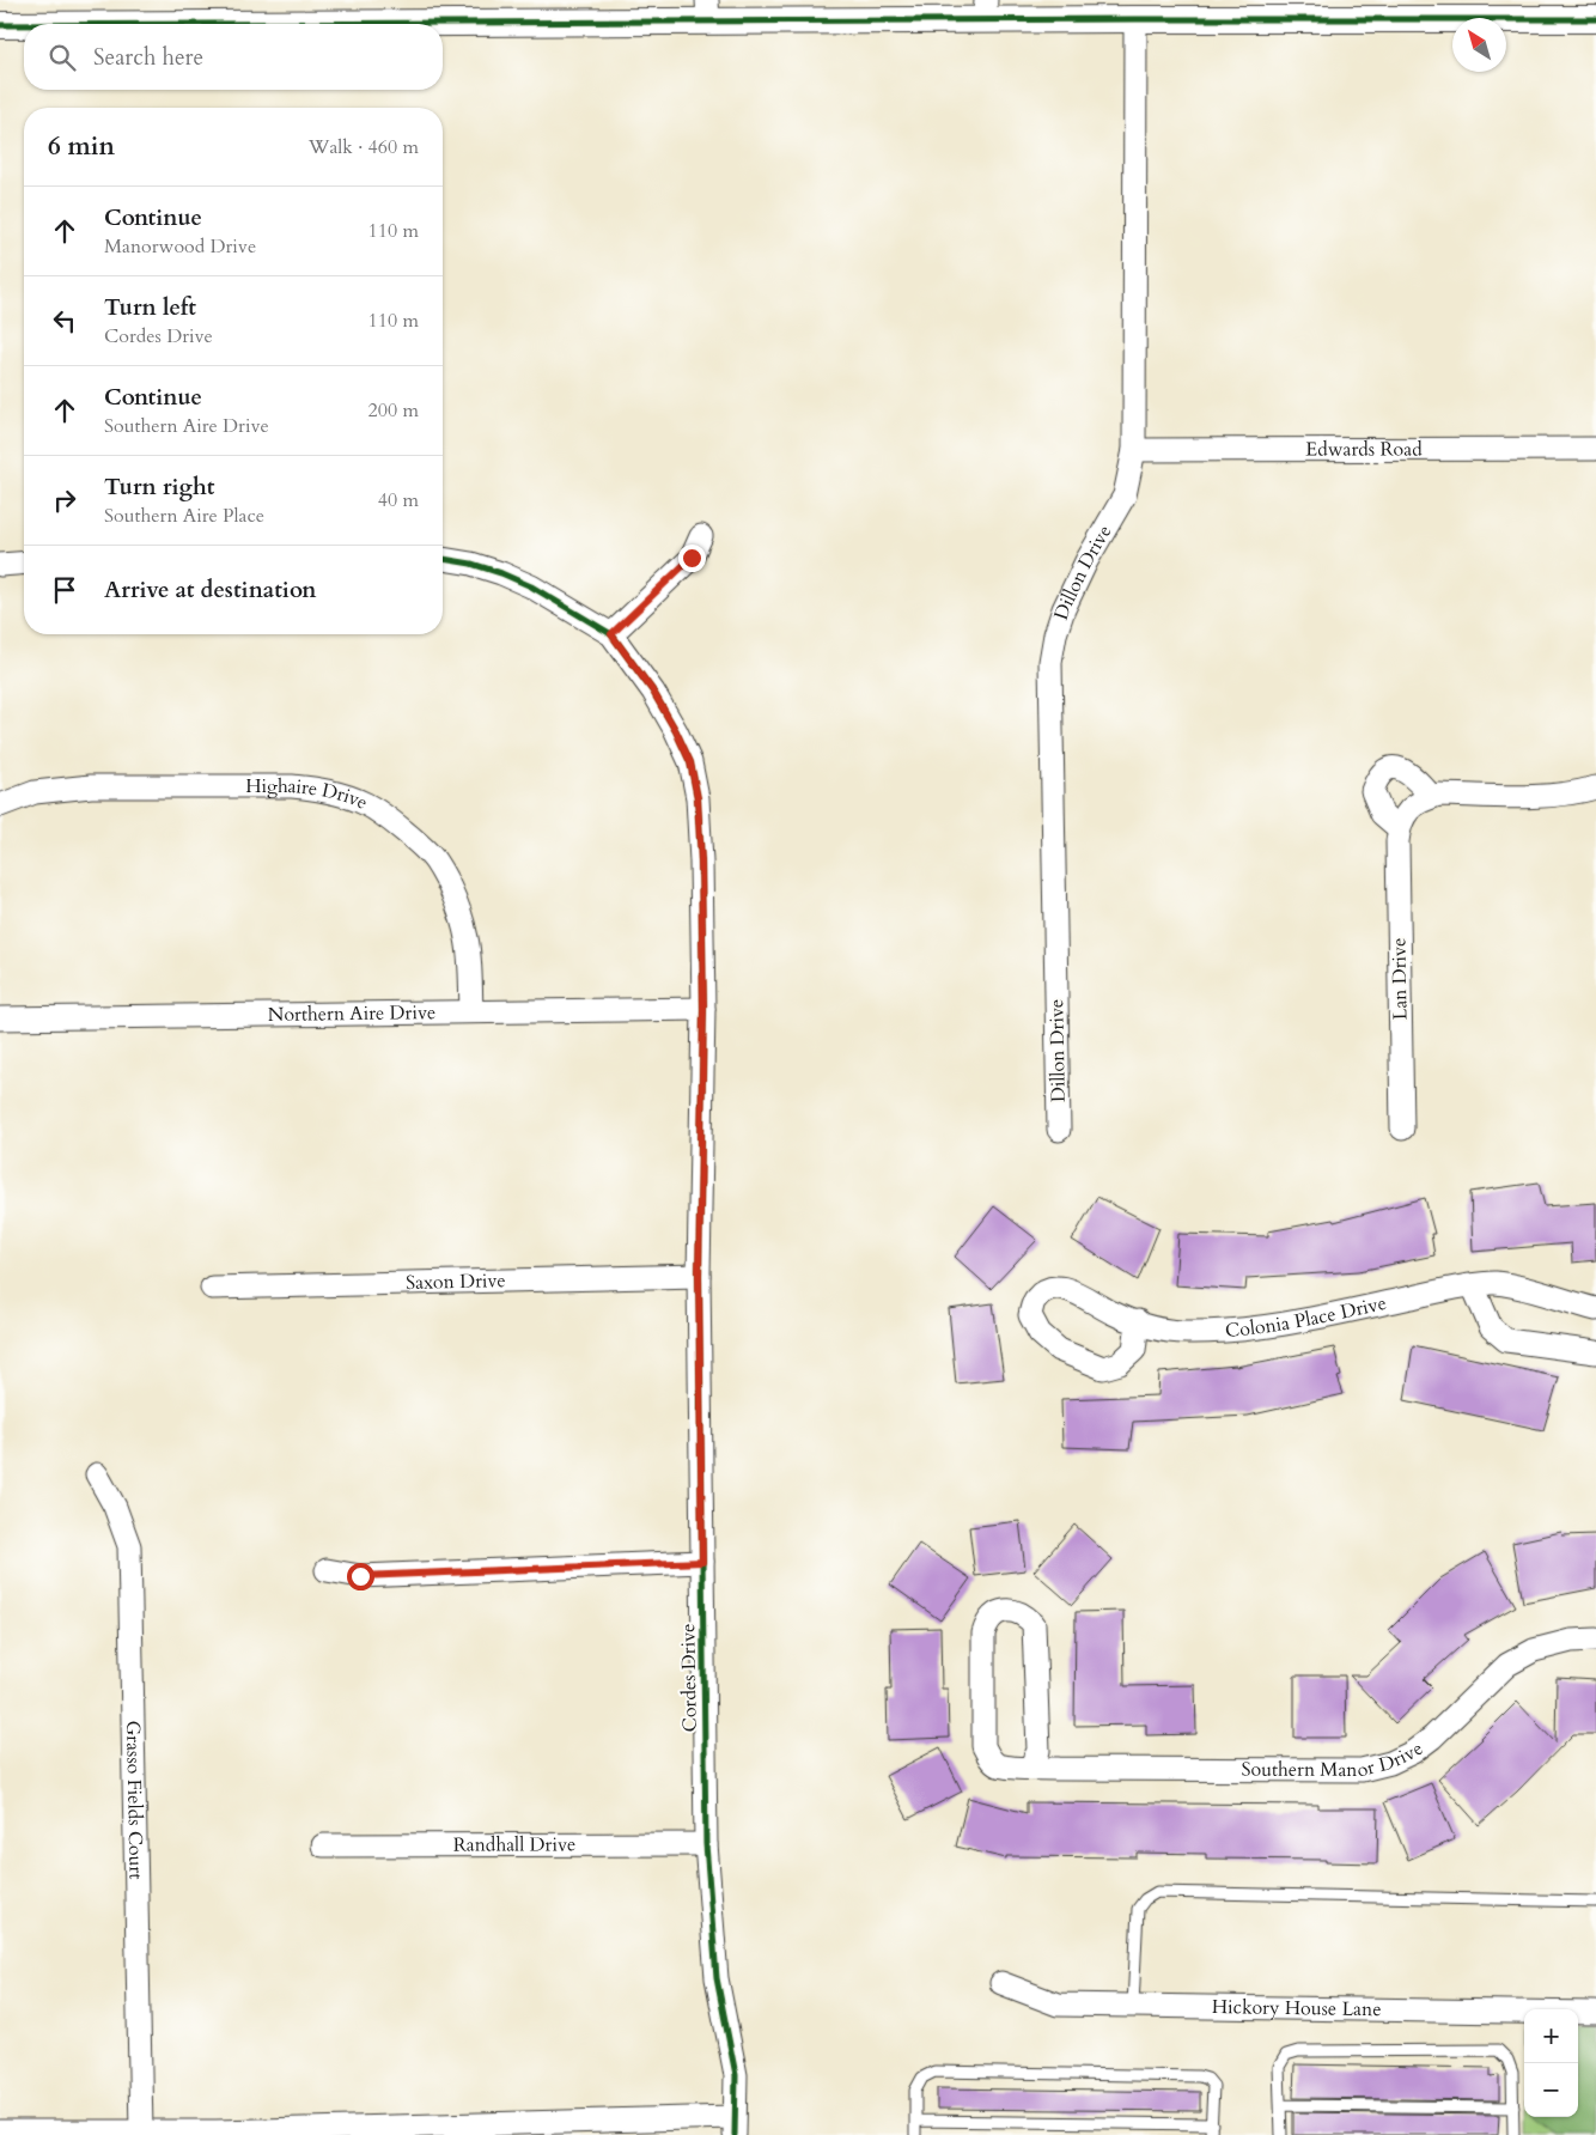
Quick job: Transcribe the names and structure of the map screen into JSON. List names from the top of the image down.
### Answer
{
  "streets": {
    "street": [
      "Edwards Road",
      "Dillon Drive",
      "Highaire Drive",
      "Lan Drive",
      "Northern Aire Drive",
      "Saxon Drive",
      "Colonia Place Drive",
      "Cordes Drive",
      "Southern Manor Drive",
      "Grasso Fields Court",
      "Randhall Drive",
      "Hickory House Lane"
    ]
  },
  "crossings": [
    ["Edwards Road", "Dillon Drive"],
    ["Highaire Drive", "Northern Aire Drive"],
    ["Northern Aire Drive", "Cordes Drive"],
    ["Saxon Drive", "Cordes Drive"],
    ["Cordes Drive", "Randhall Drive"]
  ],
  "north": "top left",
  "page": {
    "search": "Search here",
    "heading": ["6 min", "Walk · 460 m"],
    "list": [
      ["Continue", "Manorwood Drive", "110 m"],
      ["Turn left", "Cordes Drive", "110 m"],
      ["Continue", "Southern Aire Drive", "200 m"],
      ["Turn right", "Southern Aire Place", "40 m"],
      "Arrive at destination"
    ],
    "map_buttons": ["+", "−"]
  }
}
